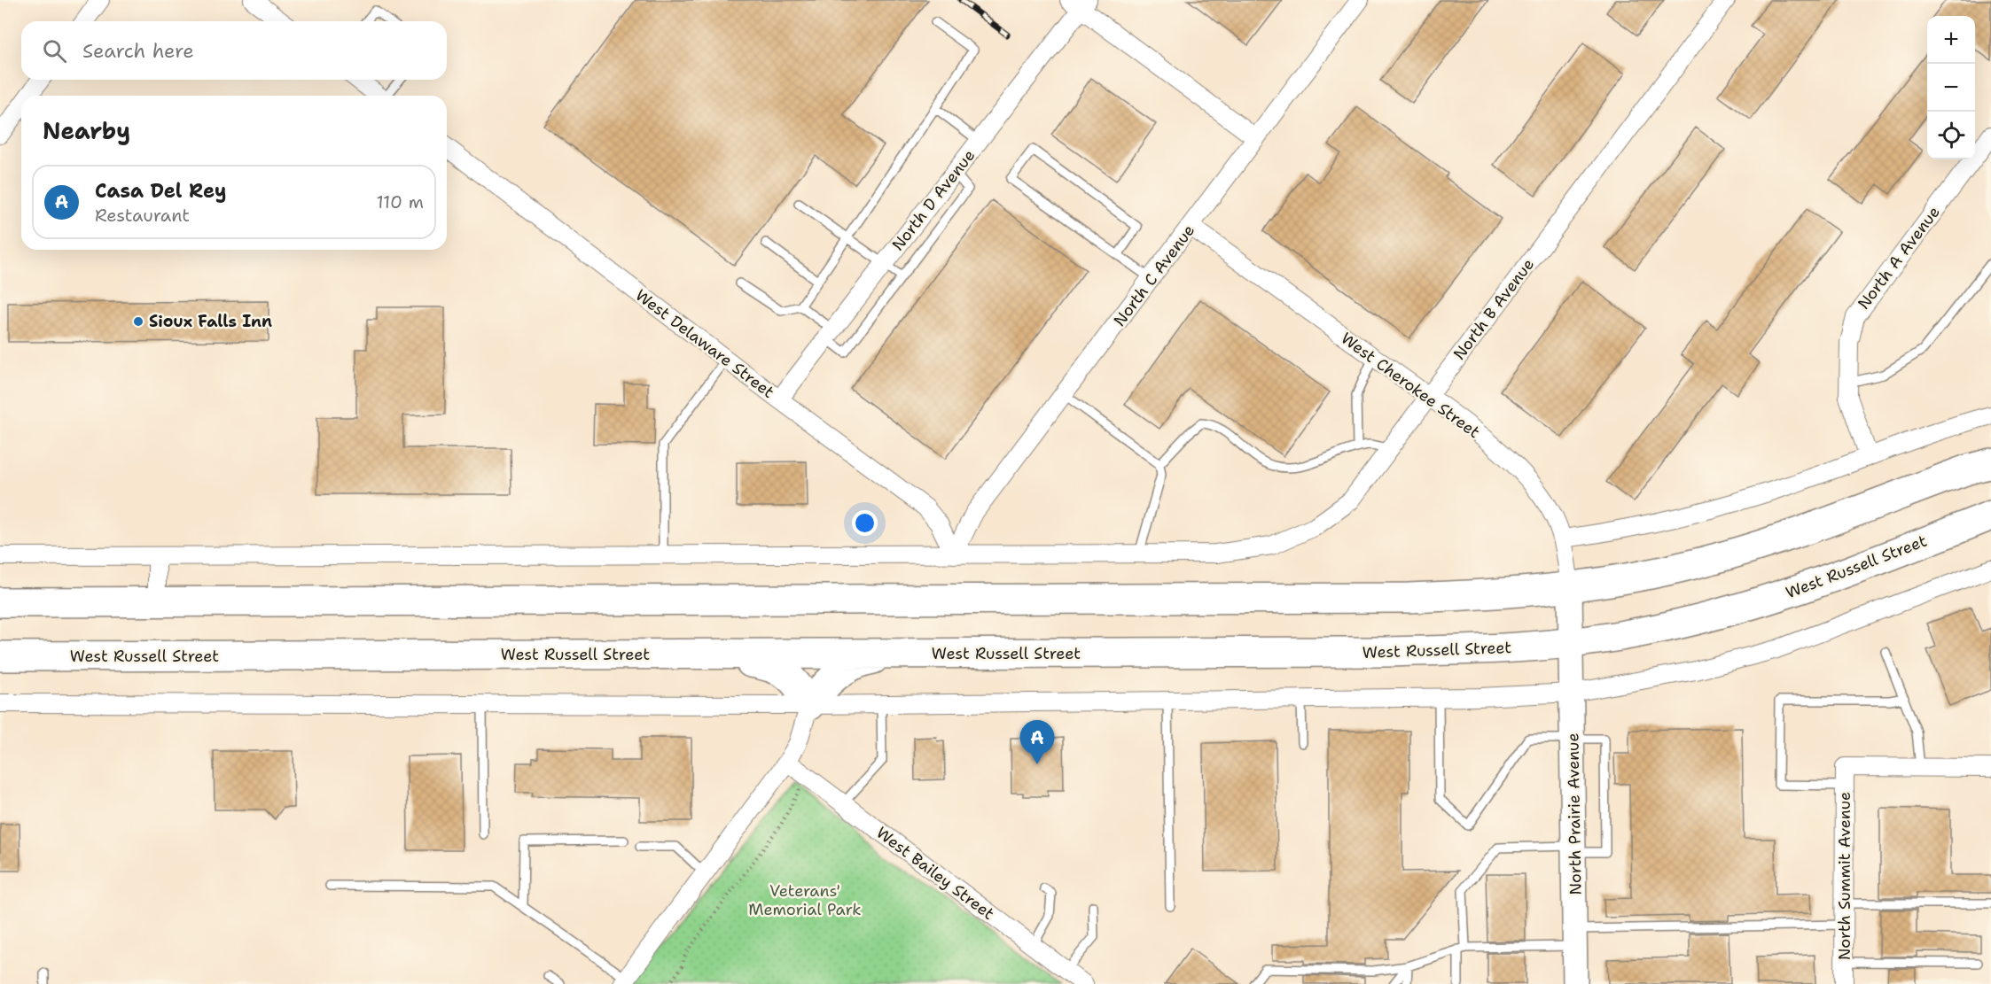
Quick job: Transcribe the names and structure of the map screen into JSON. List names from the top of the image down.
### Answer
{
  "streets": {
    "highway": ["West Russell Street"],
    "street": [
      "North D Avenue",
      "North A Avenue",
      "North C Avenue",
      "North B Avenue",
      "West Delaware Street",
      "West Cherokee Street",
      "North Prairie Avenue",
      "West Bailey Street",
      "North Summit Avenue"
    ]
  },
  "crossings": [
    ["North D Avenue", "West Delaware Street"],
    ["North C Avenue", "West Delaware Street"],
    ["North C Avenue", "West Cherokee Street"],
    ["North B Avenue", "West Cherokee Street"],
    ["West Cherokee Street", "North Prairie Avenue"],
    ["West Russell Street", "North Prairie Avenue"]
  ],
  "parks": ["Veterans' Memorial Park"],
  "places": ["Sioux Falls Inn"],
  "page": {
    "map_buttons": ["+", "−"],
    "search": "Search here",
    "heading": "Nearby",
    "list": [
      {
        "mark": "A",
        "name": "Casa Del Rey",
        "note": "Restaurant",
        "value": "110 m"
      }
    ],
    "pins": "A"
  }
}
